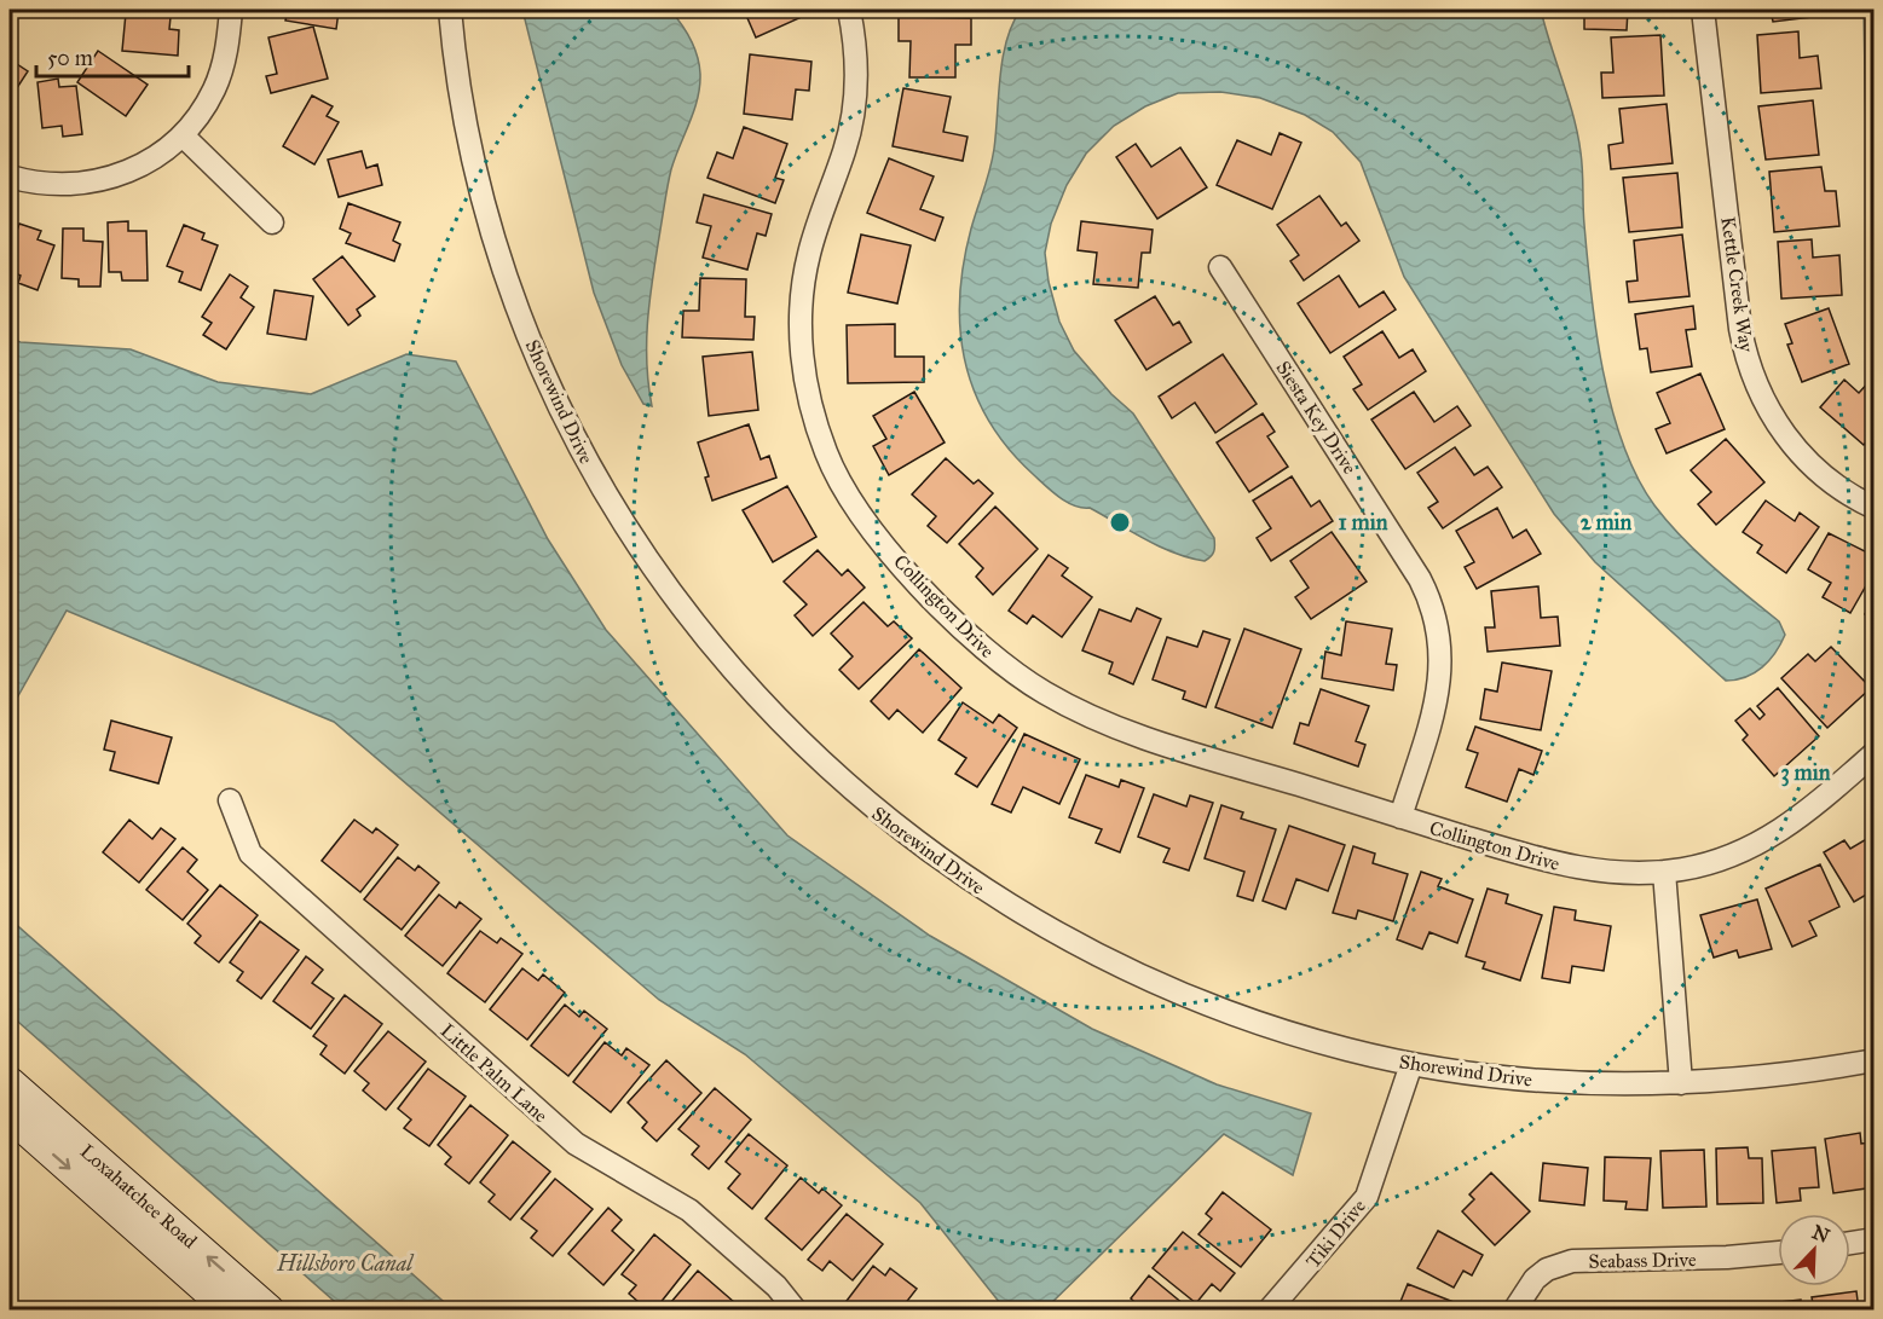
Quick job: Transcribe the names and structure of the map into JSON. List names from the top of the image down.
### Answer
{
  "streets": {
    "main road": ["Loxahatchee Road"],
    "street": [
      "Kettle Creek Way",
      "Shorewind Drive",
      "Siesta Key Drive",
      "Collington Drive",
      "Little Palm Lane",
      "Tiki Drive",
      "Seabass Drive"
    ]
  },
  "crossings": [
    ["Shorewind Drive", "Tiki Drive"],
    ["Siesta Key Drive", "Collington Drive"]
  ],
  "water": ["Hillsboro Canal"],
  "scale_bar": "50 m",
  "north": "top right",
  "rings": ["1 min", "2 min", "3 min"]
}
